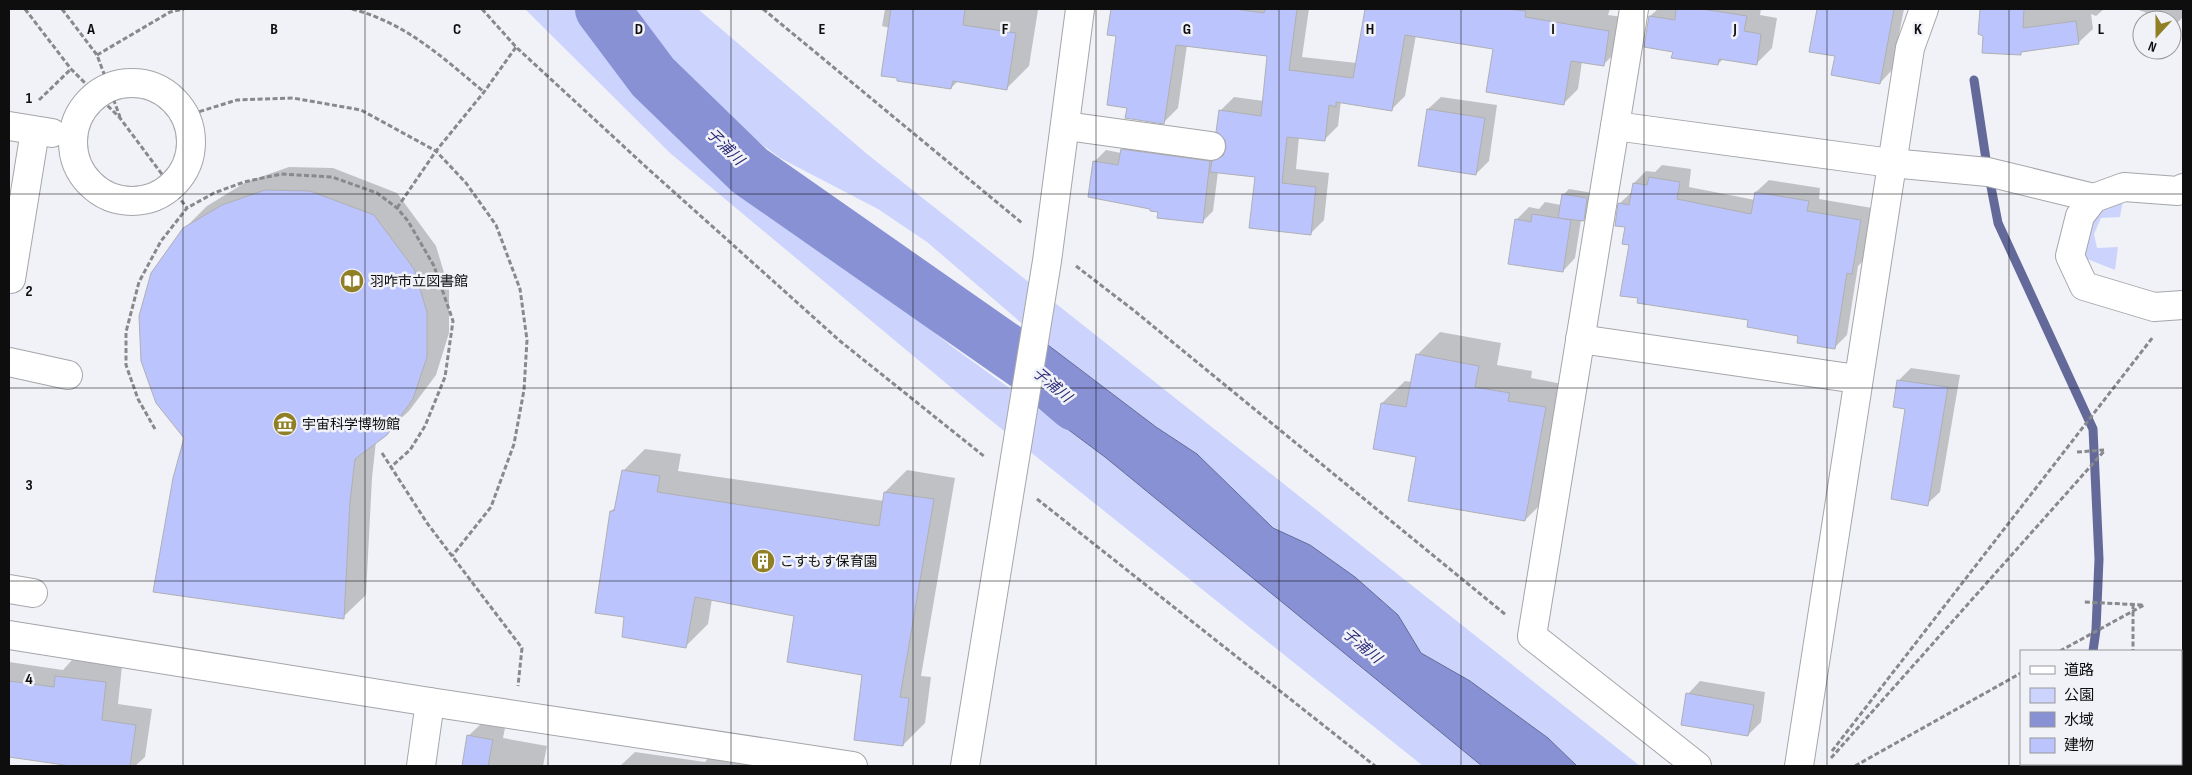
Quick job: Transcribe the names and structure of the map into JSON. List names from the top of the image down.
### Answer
{
  "water": ["子浦川"],
  "places": {
    "library": ["羽咋市立図書館"],
    "museum": ["宇宙科学博物館"],
    "building": ["こすもす保育園"]
  },
  "legend": [
    "道路",
    "公園",
    "水域",
    "建物"
  ],
  "north": "bottom",
  "grid": {
    "columns": [
      "A",
      "B",
      "C",
      "D",
      "E",
      "F",
      "G",
      "H",
      "I",
      "J",
      "K",
      "L"
    ],
    "rows": [
      "1",
      "2",
      "3",
      "4"
    ]
  }
}
